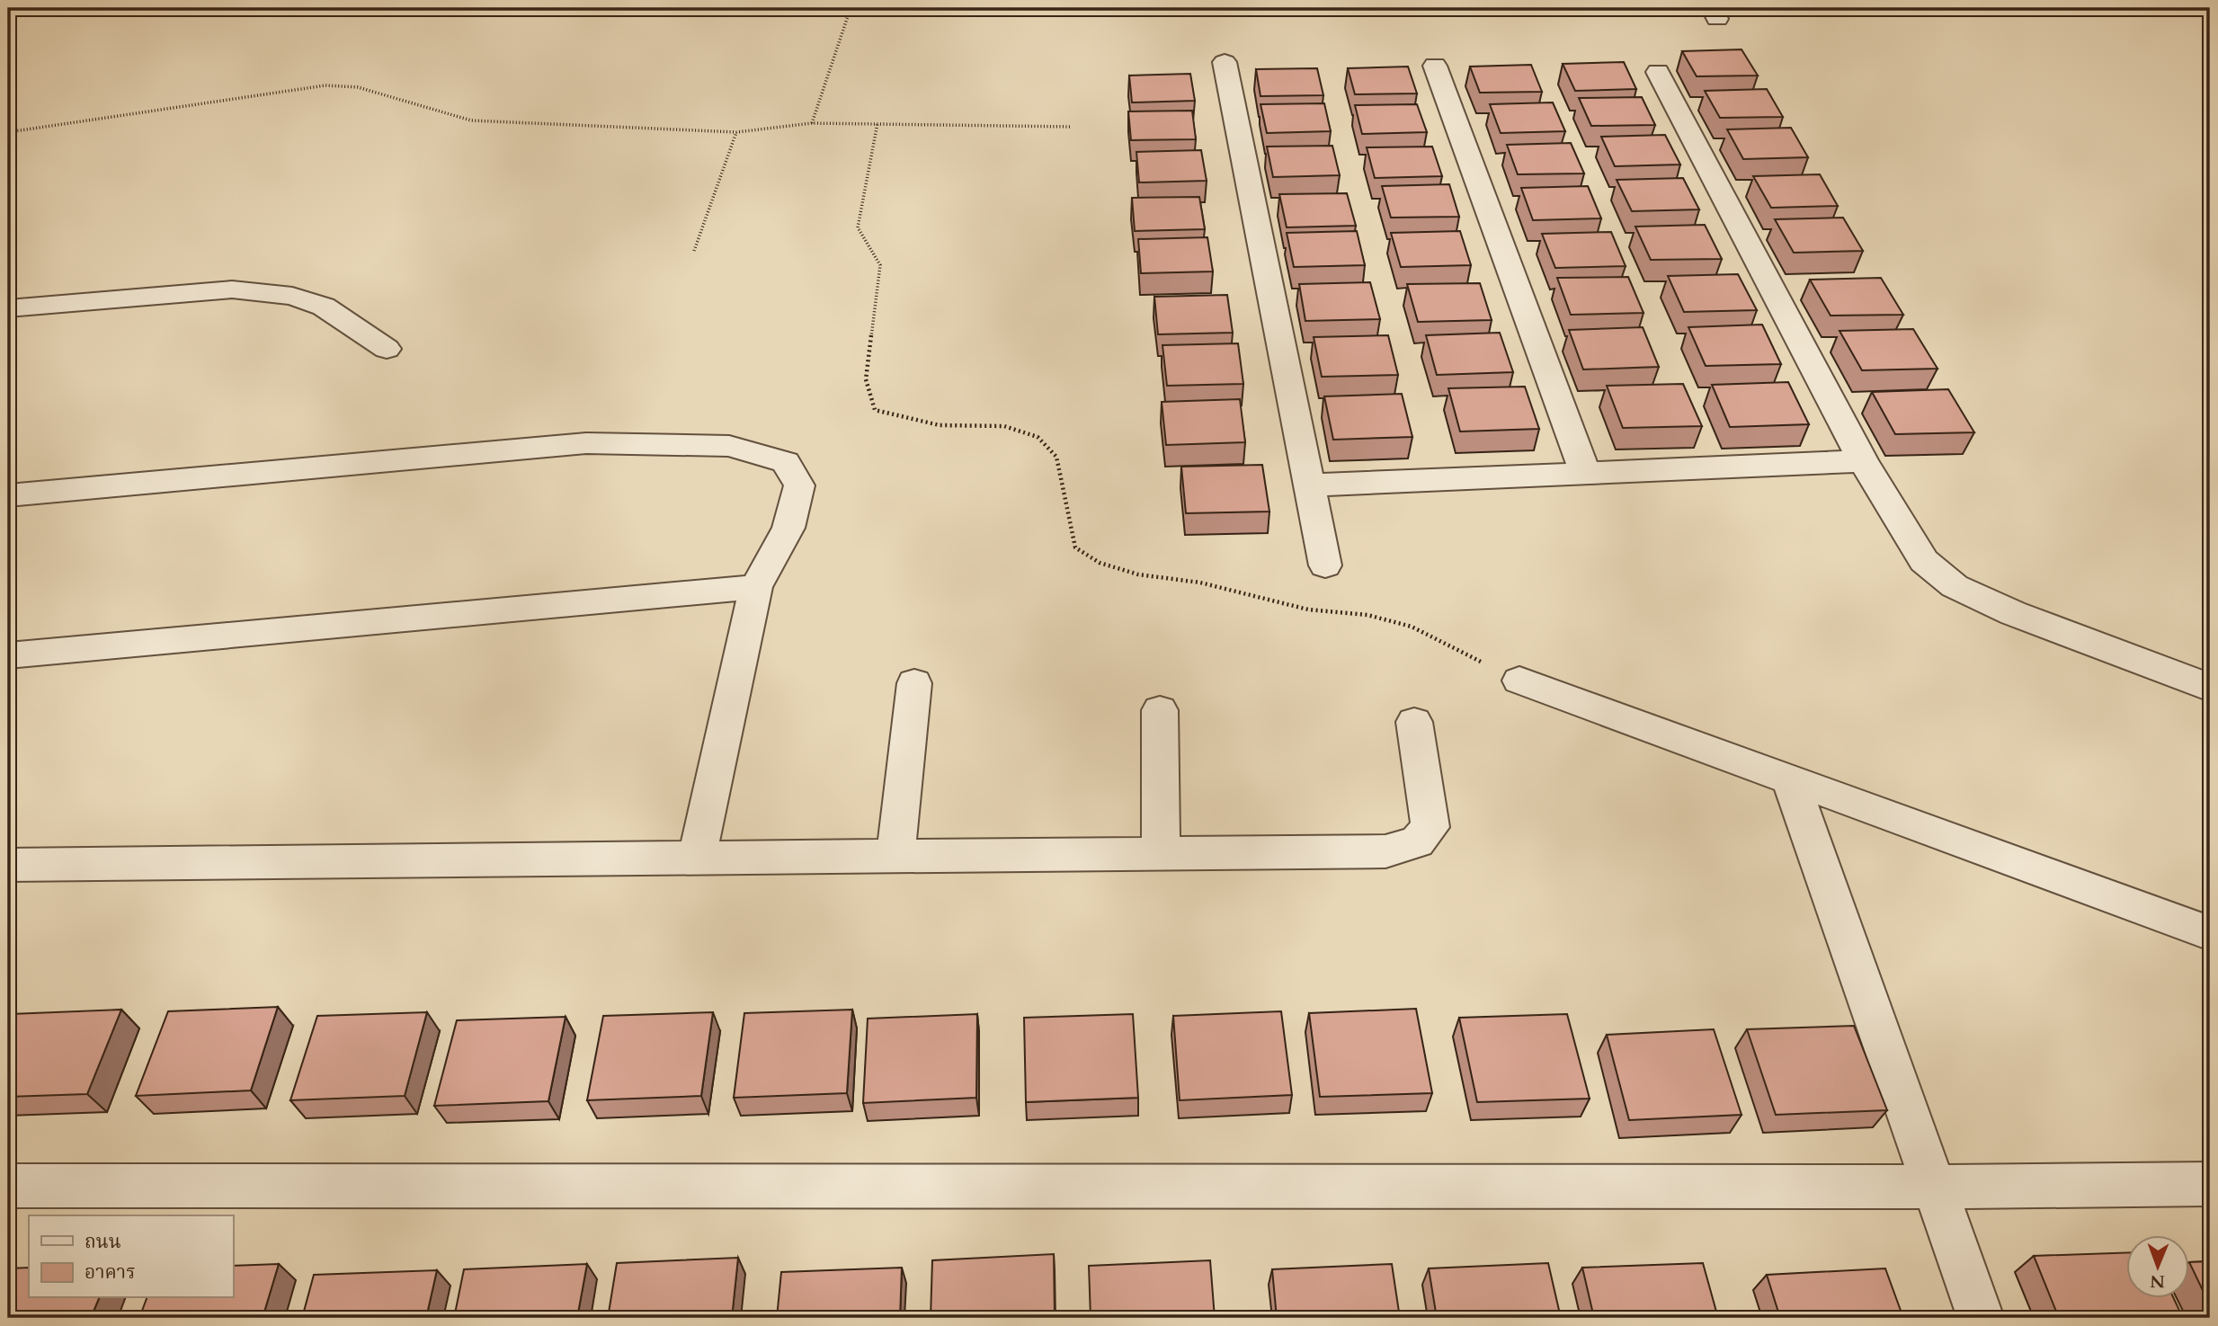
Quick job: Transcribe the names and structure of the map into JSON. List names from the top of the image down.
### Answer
{
  "legend": ["ถนน", "อาคาร"],
  "north": "bottom"
}
